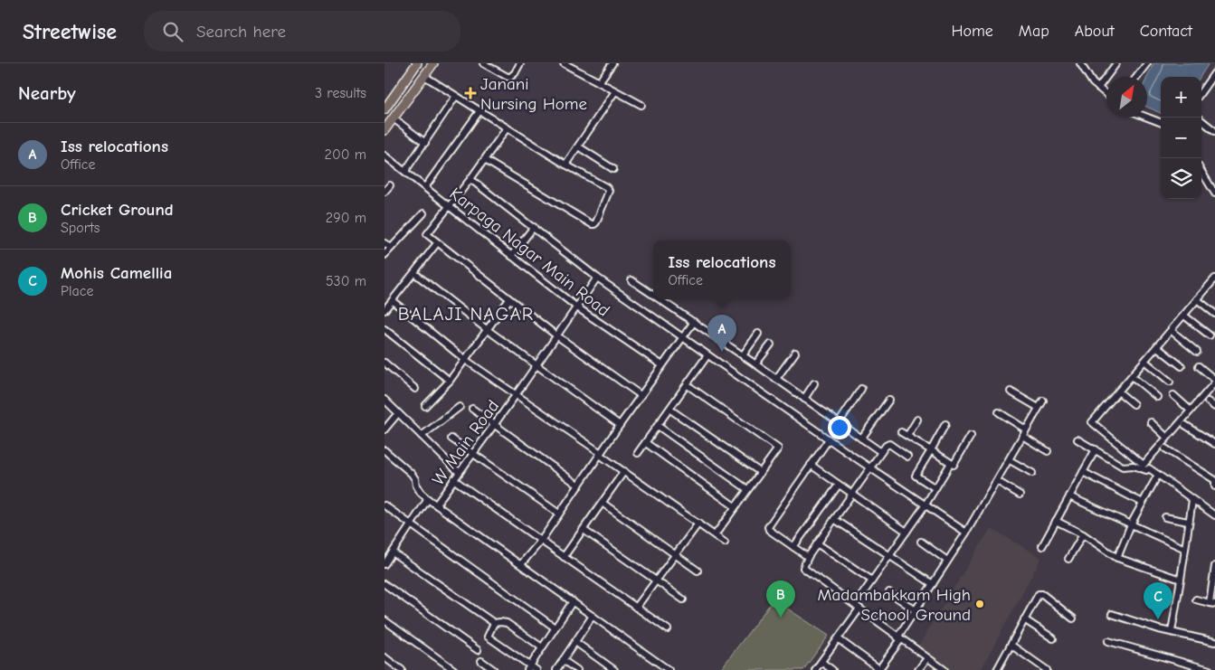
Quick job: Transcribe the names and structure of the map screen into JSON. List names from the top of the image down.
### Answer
{
  "streets": {
    "street": ["Karpaga Nagar Main Road", "W Main Road"]
  },
  "crossings": [
    ["Karpaga Nagar Main Road", "W Main Road"]
  ],
  "districts": ["BALAJI NAGAR"],
  "places": {
    "health": ["Janani Nursing Home"],
    "other": ["Madambakkam High School Ground"]
  },
  "north": "top right",
  "page": {
    "header": "Streetwise",
    "search": "Search here",
    "nav": [
      "Home",
      "Map",
      "About",
      "Contact"
    ],
    "heading": ["Nearby", "3 results"],
    "map_buttons": ["+", "−"],
    "list": [
      {
        "mark": "A",
        "name": "Iss relocations",
        "note": "Office",
        "value": "200 m"
      },
      {
        "mark": "B",
        "name": "Cricket Ground",
        "note": "Sports",
        "value": "290 m"
      },
      {
        "mark": "C",
        "name": "Mohis Camellia",
        "note": "Place",
        "value": "530 m"
      }
    ],
    "popup": ["Iss relocations", "Office"],
    "pins": ["A", "B", "C"]
  }
}
